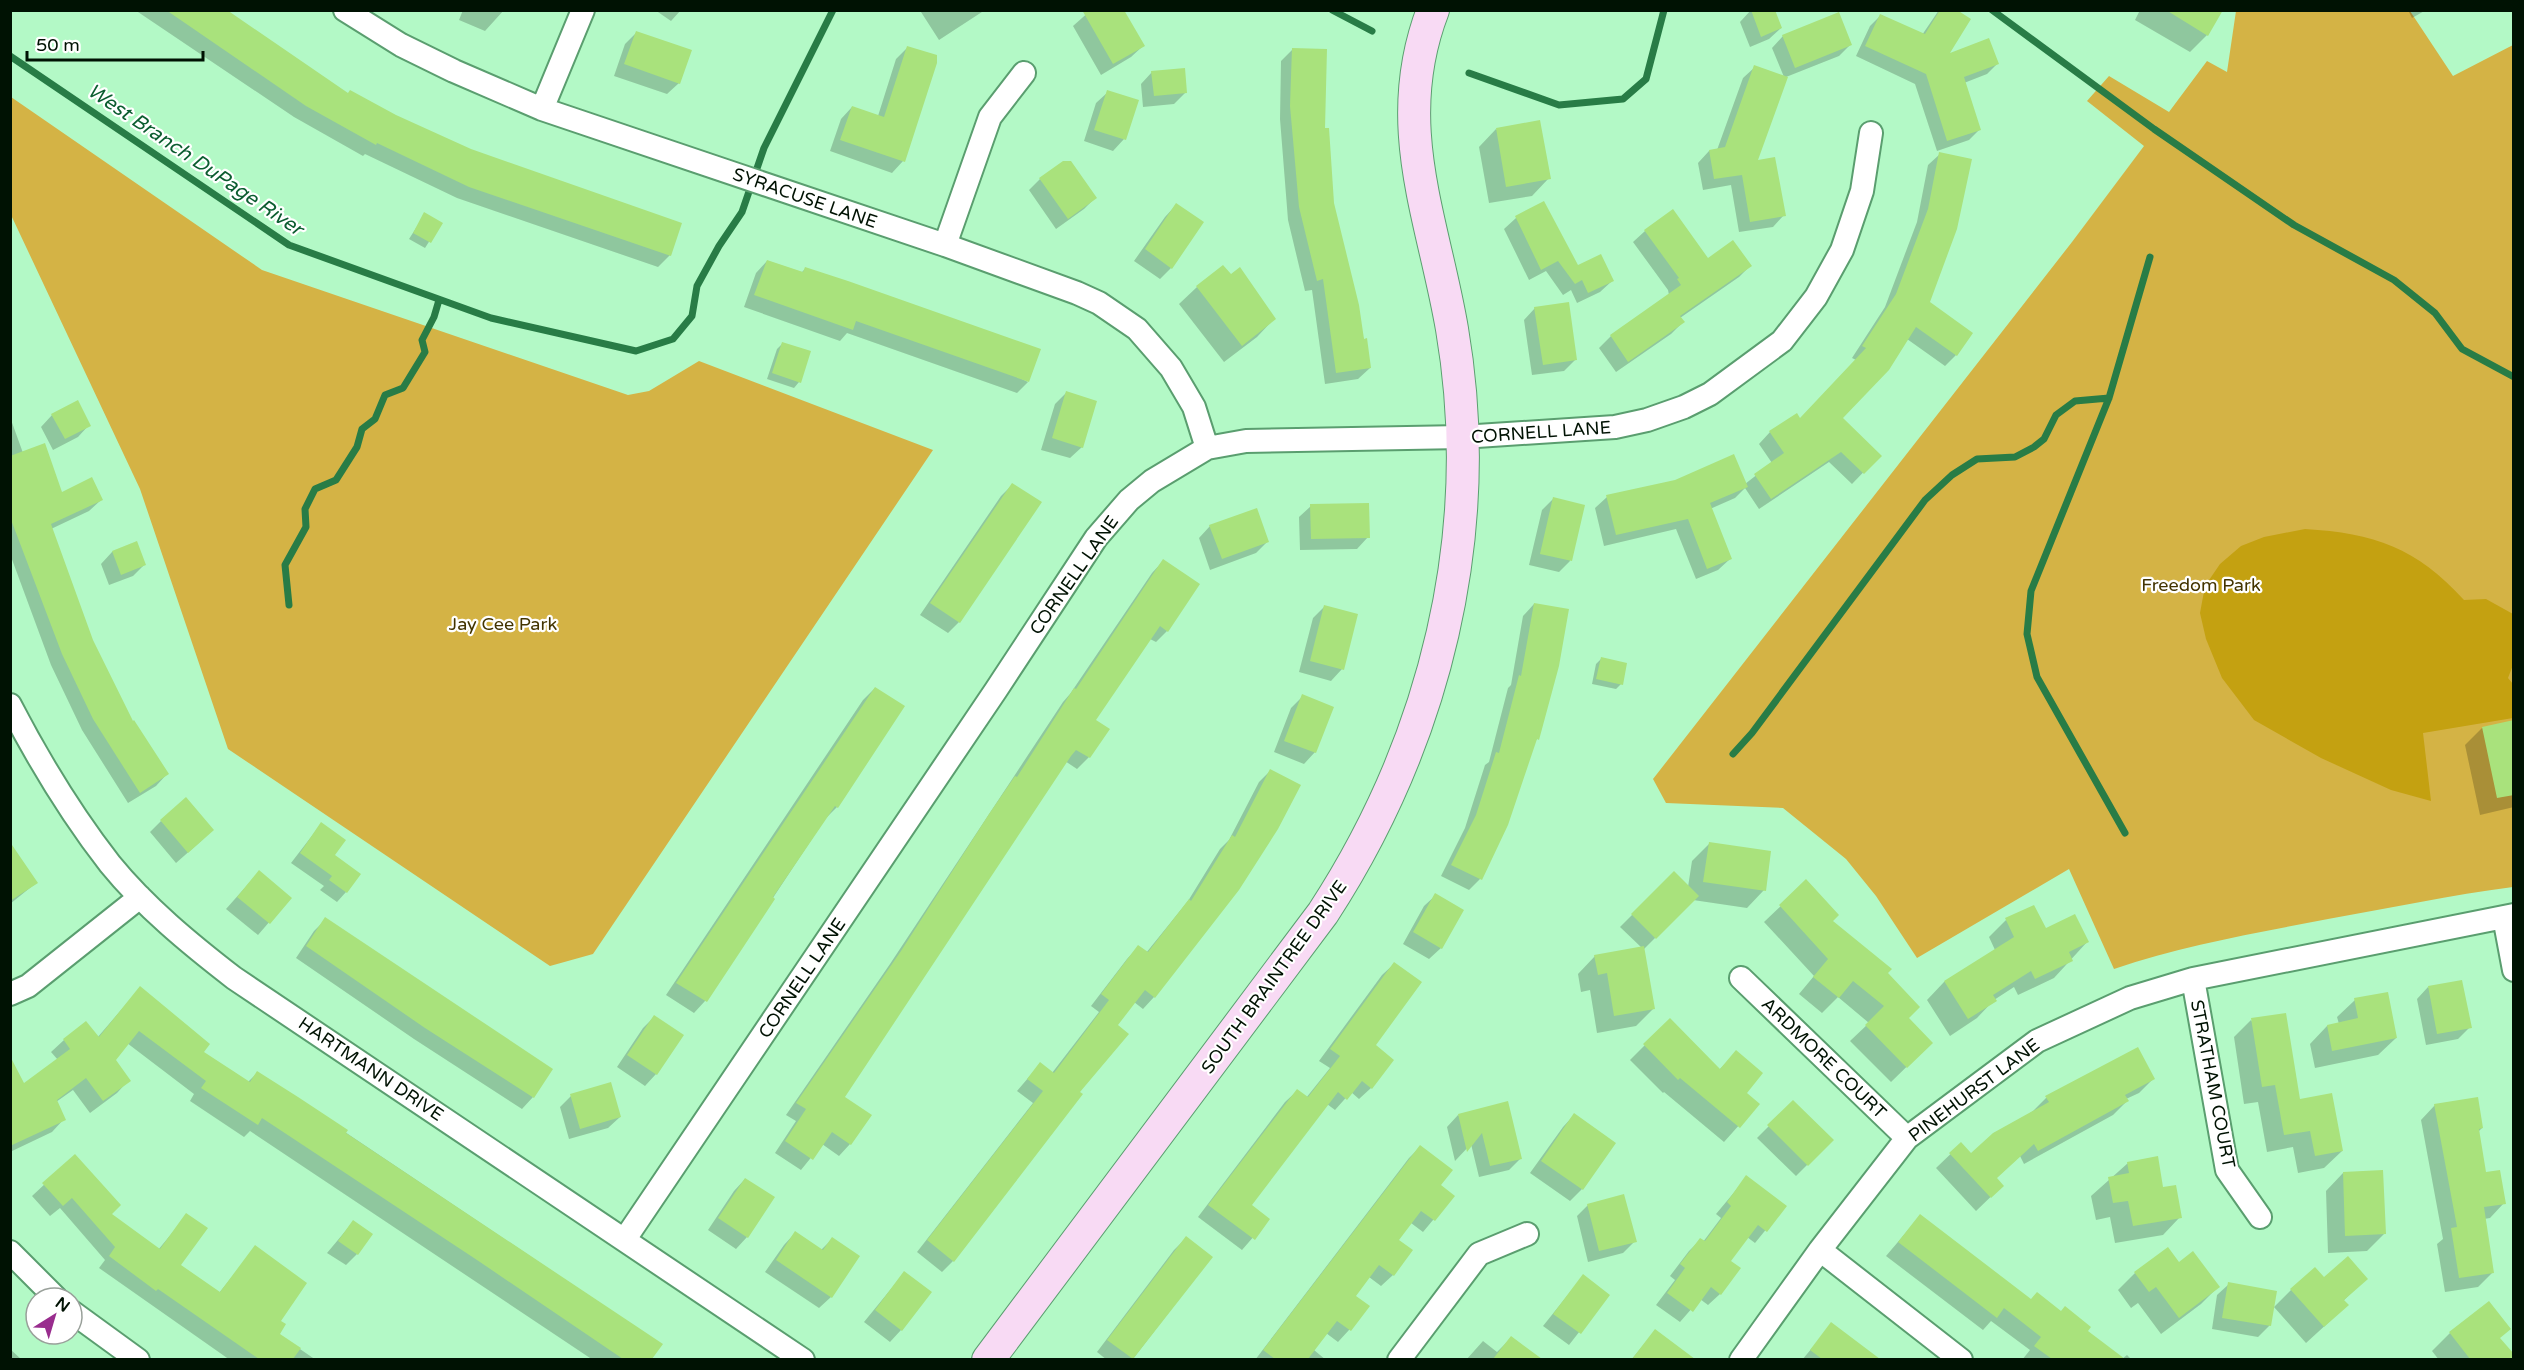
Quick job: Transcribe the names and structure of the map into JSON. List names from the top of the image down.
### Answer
{
  "streets": {
    "street": [
      "SYRACUSE LANE",
      "CORNELL LANE",
      "SOUTH BRAINTREE DRIVE",
      "ARDMORE COURT",
      "HARTMANN DRIVE",
      "STRATHAM COURT",
      "PINEHURST LANE"
    ]
  },
  "crossings": [
    ["SYRACUSE LANE", "CORNELL LANE"],
    ["CORNELL LANE", "SOUTH BRAINTREE DRIVE"],
    ["CORNELL LANE", "HARTMANN DRIVE"],
    ["ARDMORE COURT", "PINEHURST LANE"],
    ["STRATHAM COURT", "PINEHURST LANE"]
  ],
  "water": ["West Branch DuPage River"],
  "parks": ["Freedom Park", "Jay Cee Park"],
  "scale_bar": "50 m",
  "north": "top right"
}
